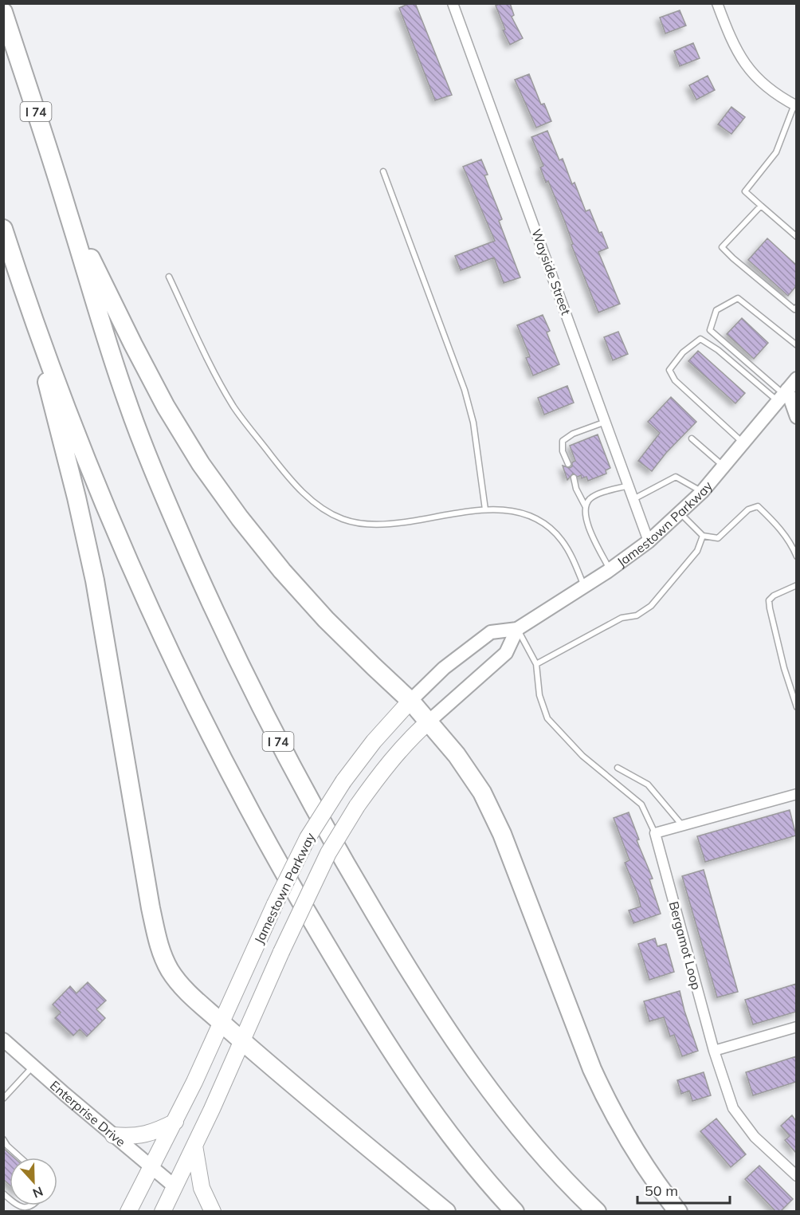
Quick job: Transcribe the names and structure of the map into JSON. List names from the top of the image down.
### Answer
{
  "streets": {
    "highway": ["I 74"],
    "main road": ["Jamestown Parkway", "Enterprise Drive"],
    "street": ["Wayside Street", "Bergamot Loop"]
  },
  "crossings": [
    ["Wayside Street", "Jamestown Parkway"],
    ["Jamestown Parkway", "Enterprise Drive"]
  ],
  "scale_bar": "50 m",
  "north": "bottom"
}
